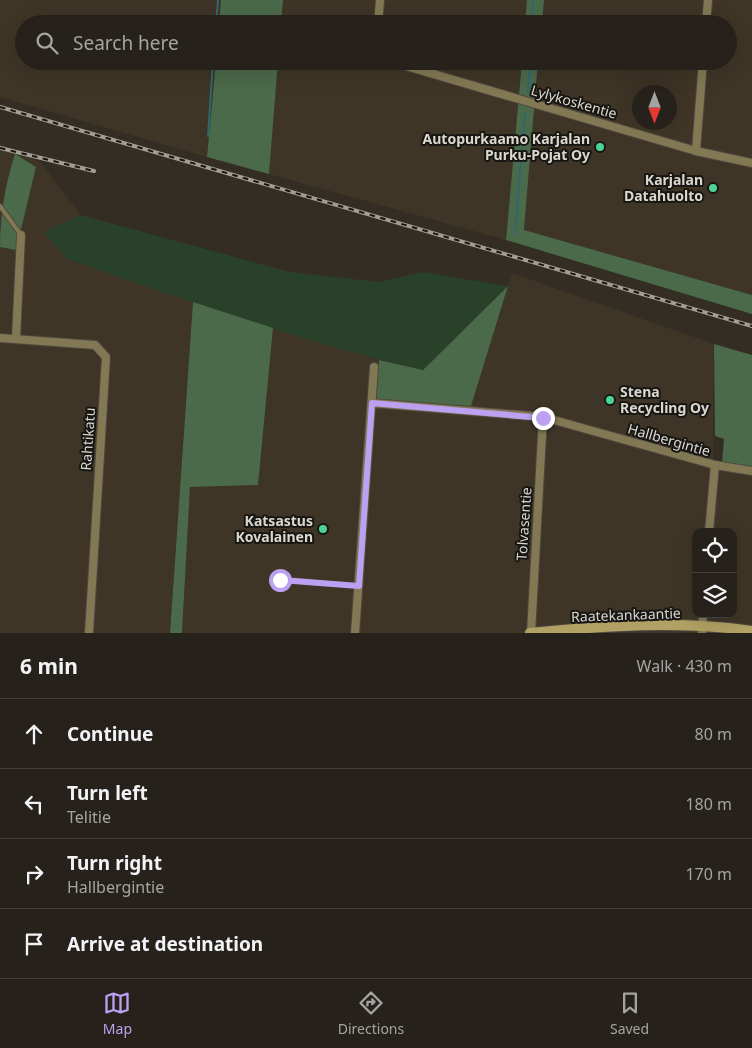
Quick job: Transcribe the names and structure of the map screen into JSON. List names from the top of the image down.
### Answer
{
  "streets": {
    "main road": ["Raatekankaantie"],
    "street": [
      "Lylykoskentie",
      "Rahtikatu",
      "Hallbergintie",
      "Tolvasentie"
    ]
  },
  "crossings": [
    ["Hallbergintie", "Tolvasentie"],
    ["Tolvasentie", "Raatekankaantie"]
  ],
  "places": [
    "Autopurkaamo Karjalan Purku-Pojat Oy",
    "Karjalan Datahuolto",
    "Stena Recycling Oy",
    "Katsastus Kovalainen"
  ],
  "north": "bottom",
  "page": {
    "search": "Search here",
    "heading": ["6 min", "Walk · 430 m"],
    "list": [
      ["Continue", "80 m"],
      ["Turn left", "Telitie", "180 m"],
      ["Turn right", "Hallbergintie", "170 m"],
      "Arrive at destination"
    ],
    "nav": ["Map", "Directions", "Saved"]
  }
}
